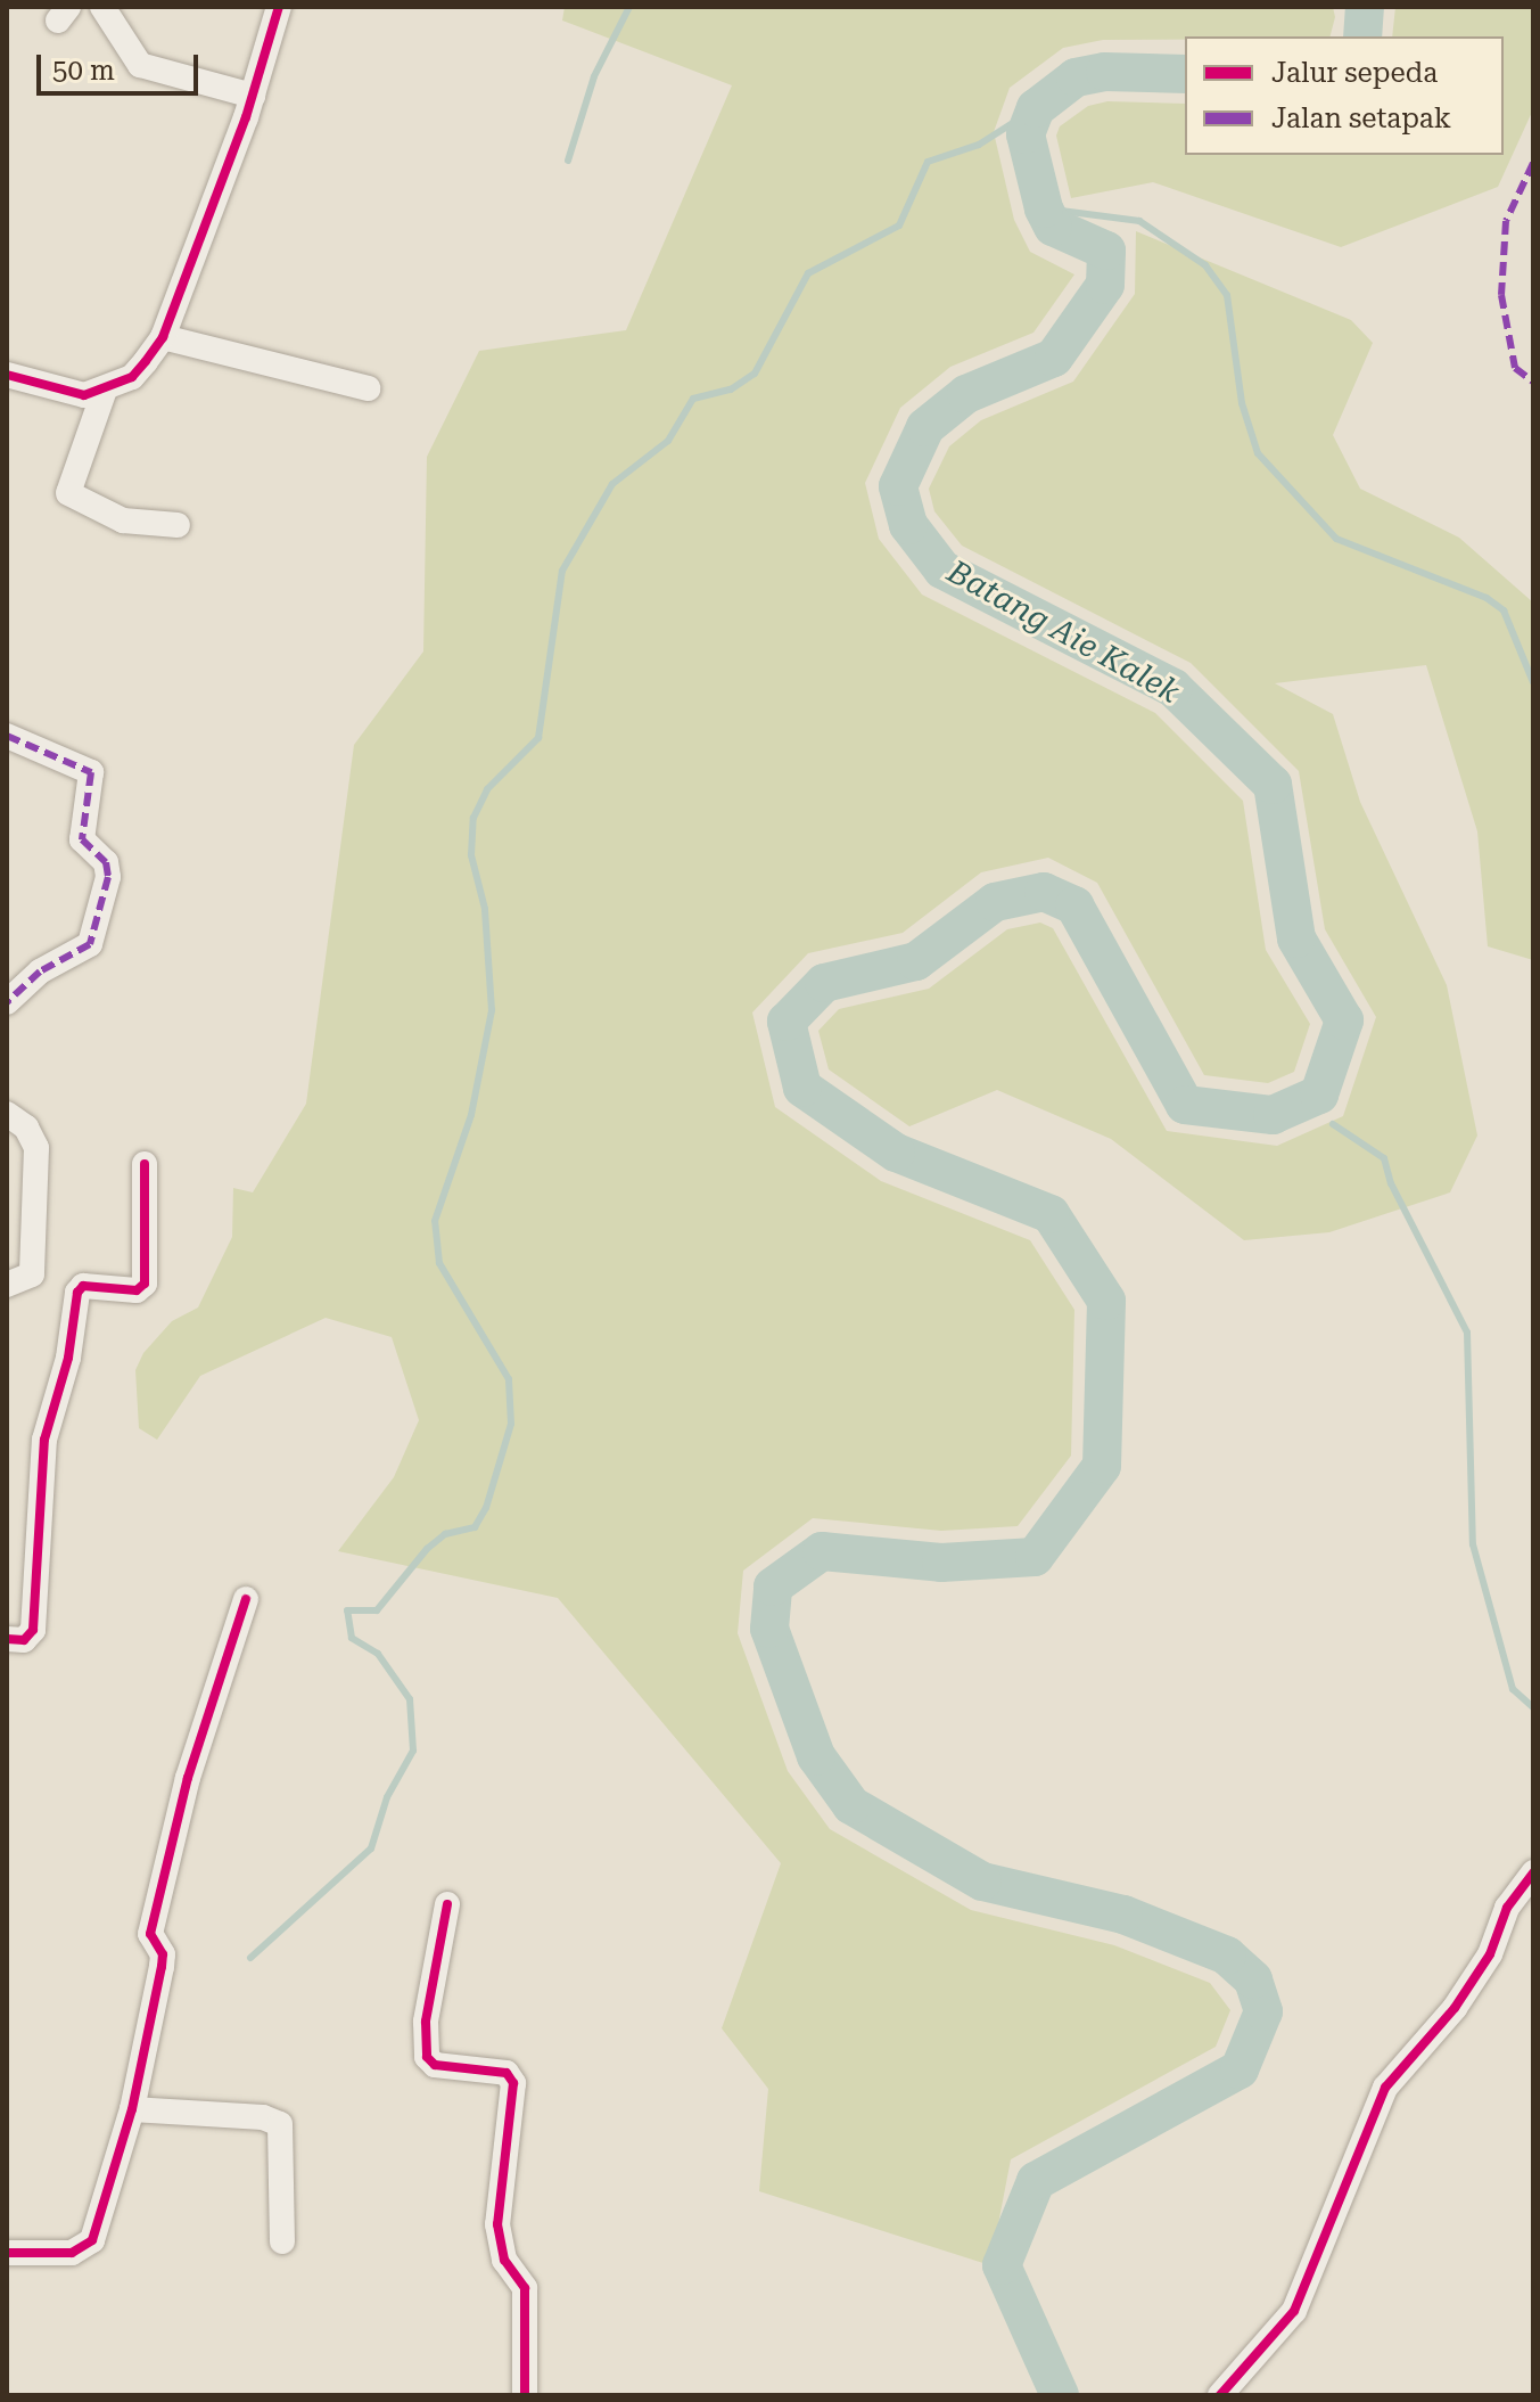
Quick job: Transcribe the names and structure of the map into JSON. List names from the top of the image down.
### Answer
{
  "water": ["Batang Aie Kalek"],
  "legend": ["Jalur sepeda", "Jalan setapak"],
  "scale_bar": "50 m"
}
